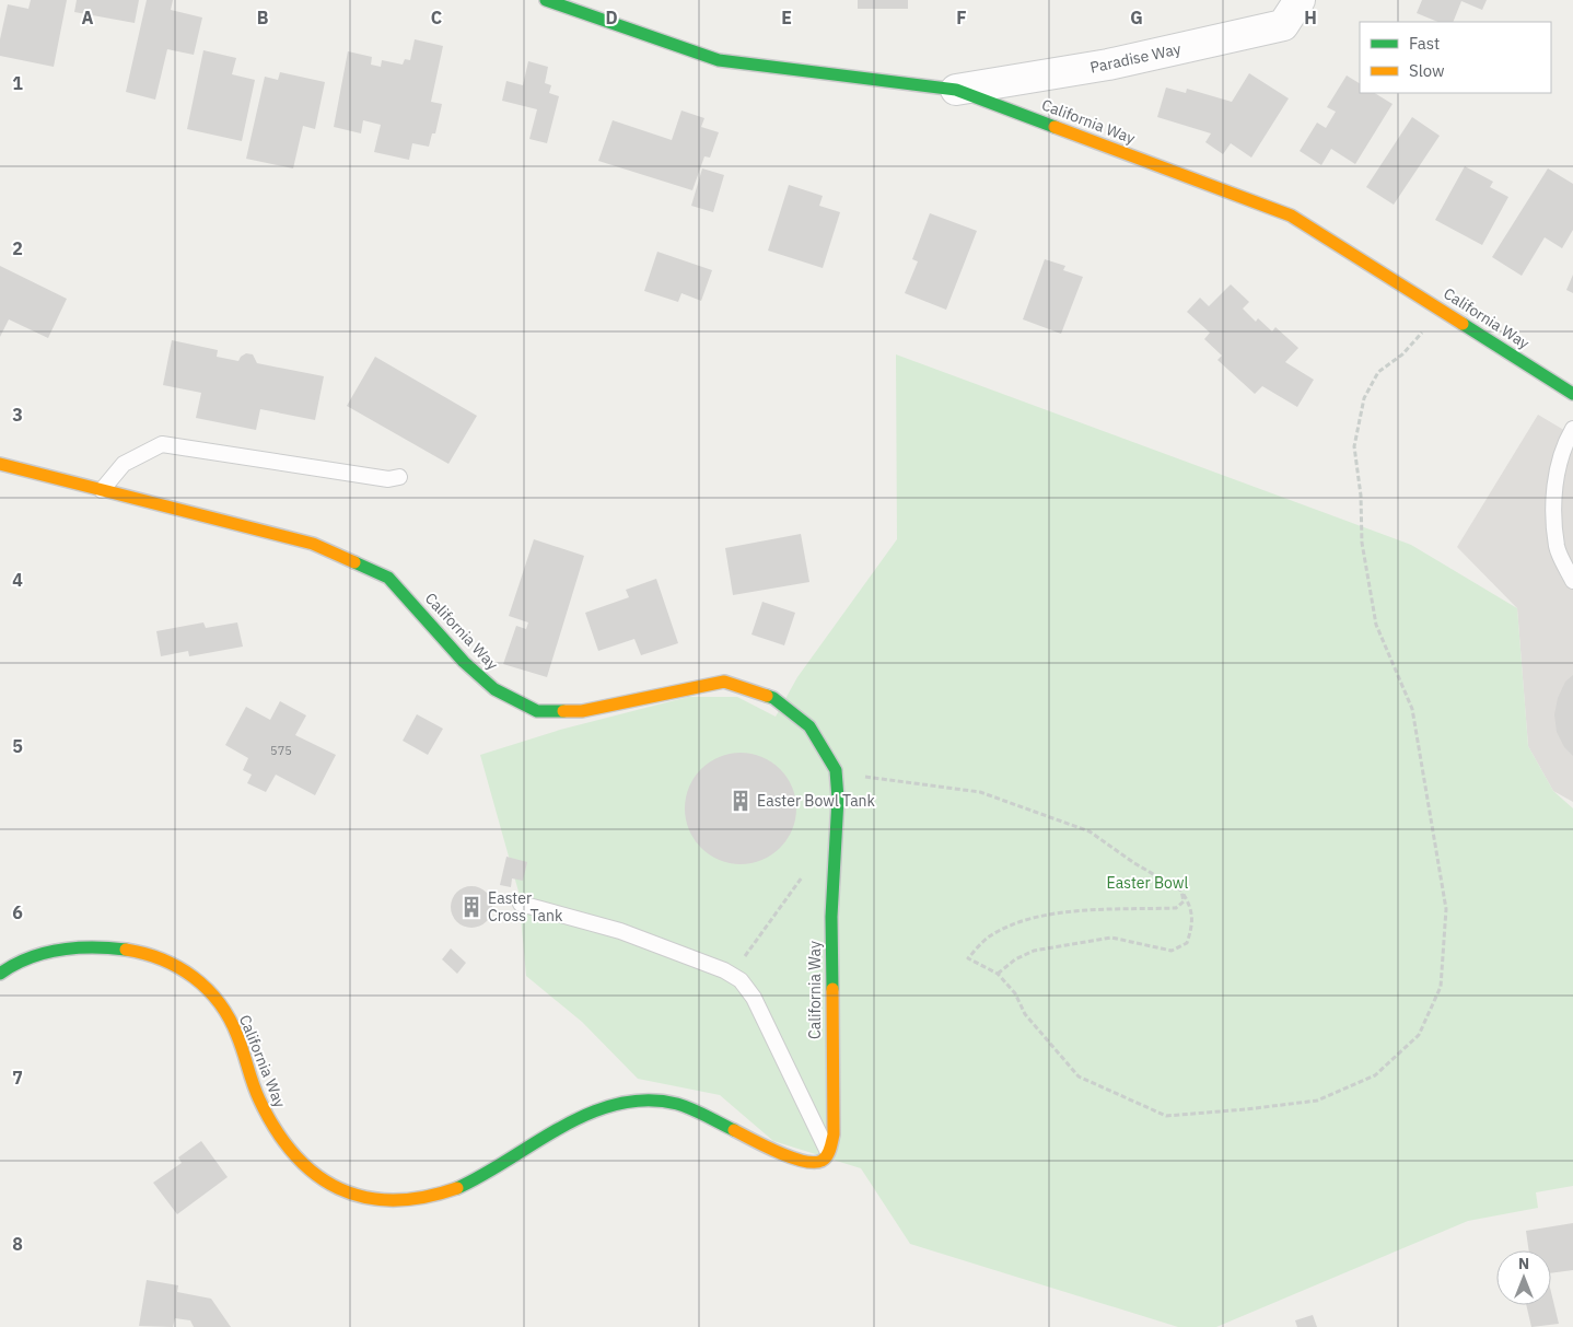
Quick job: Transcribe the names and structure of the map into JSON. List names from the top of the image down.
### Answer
{
  "streets": {
    "street": ["Paradise Way", "California Way"]
  },
  "crossings": [
    ["Paradise Way", "California Way"]
  ],
  "parks": ["Easter Bowl"],
  "places": {
    "building": ["Easter Bowl Tank", "Easter Cross Tank"]
  },
  "house_numbers": ["575"],
  "legend": ["Fast", "Slow"],
  "north": "top",
  "grid": {
    "columns": [
      "A",
      "B",
      "C",
      "D",
      "E",
      "F",
      "G",
      "H"
    ],
    "rows": [
      "1",
      "2",
      "3",
      "4",
      "5",
      "6",
      "7",
      "8"
    ]
  }
}
